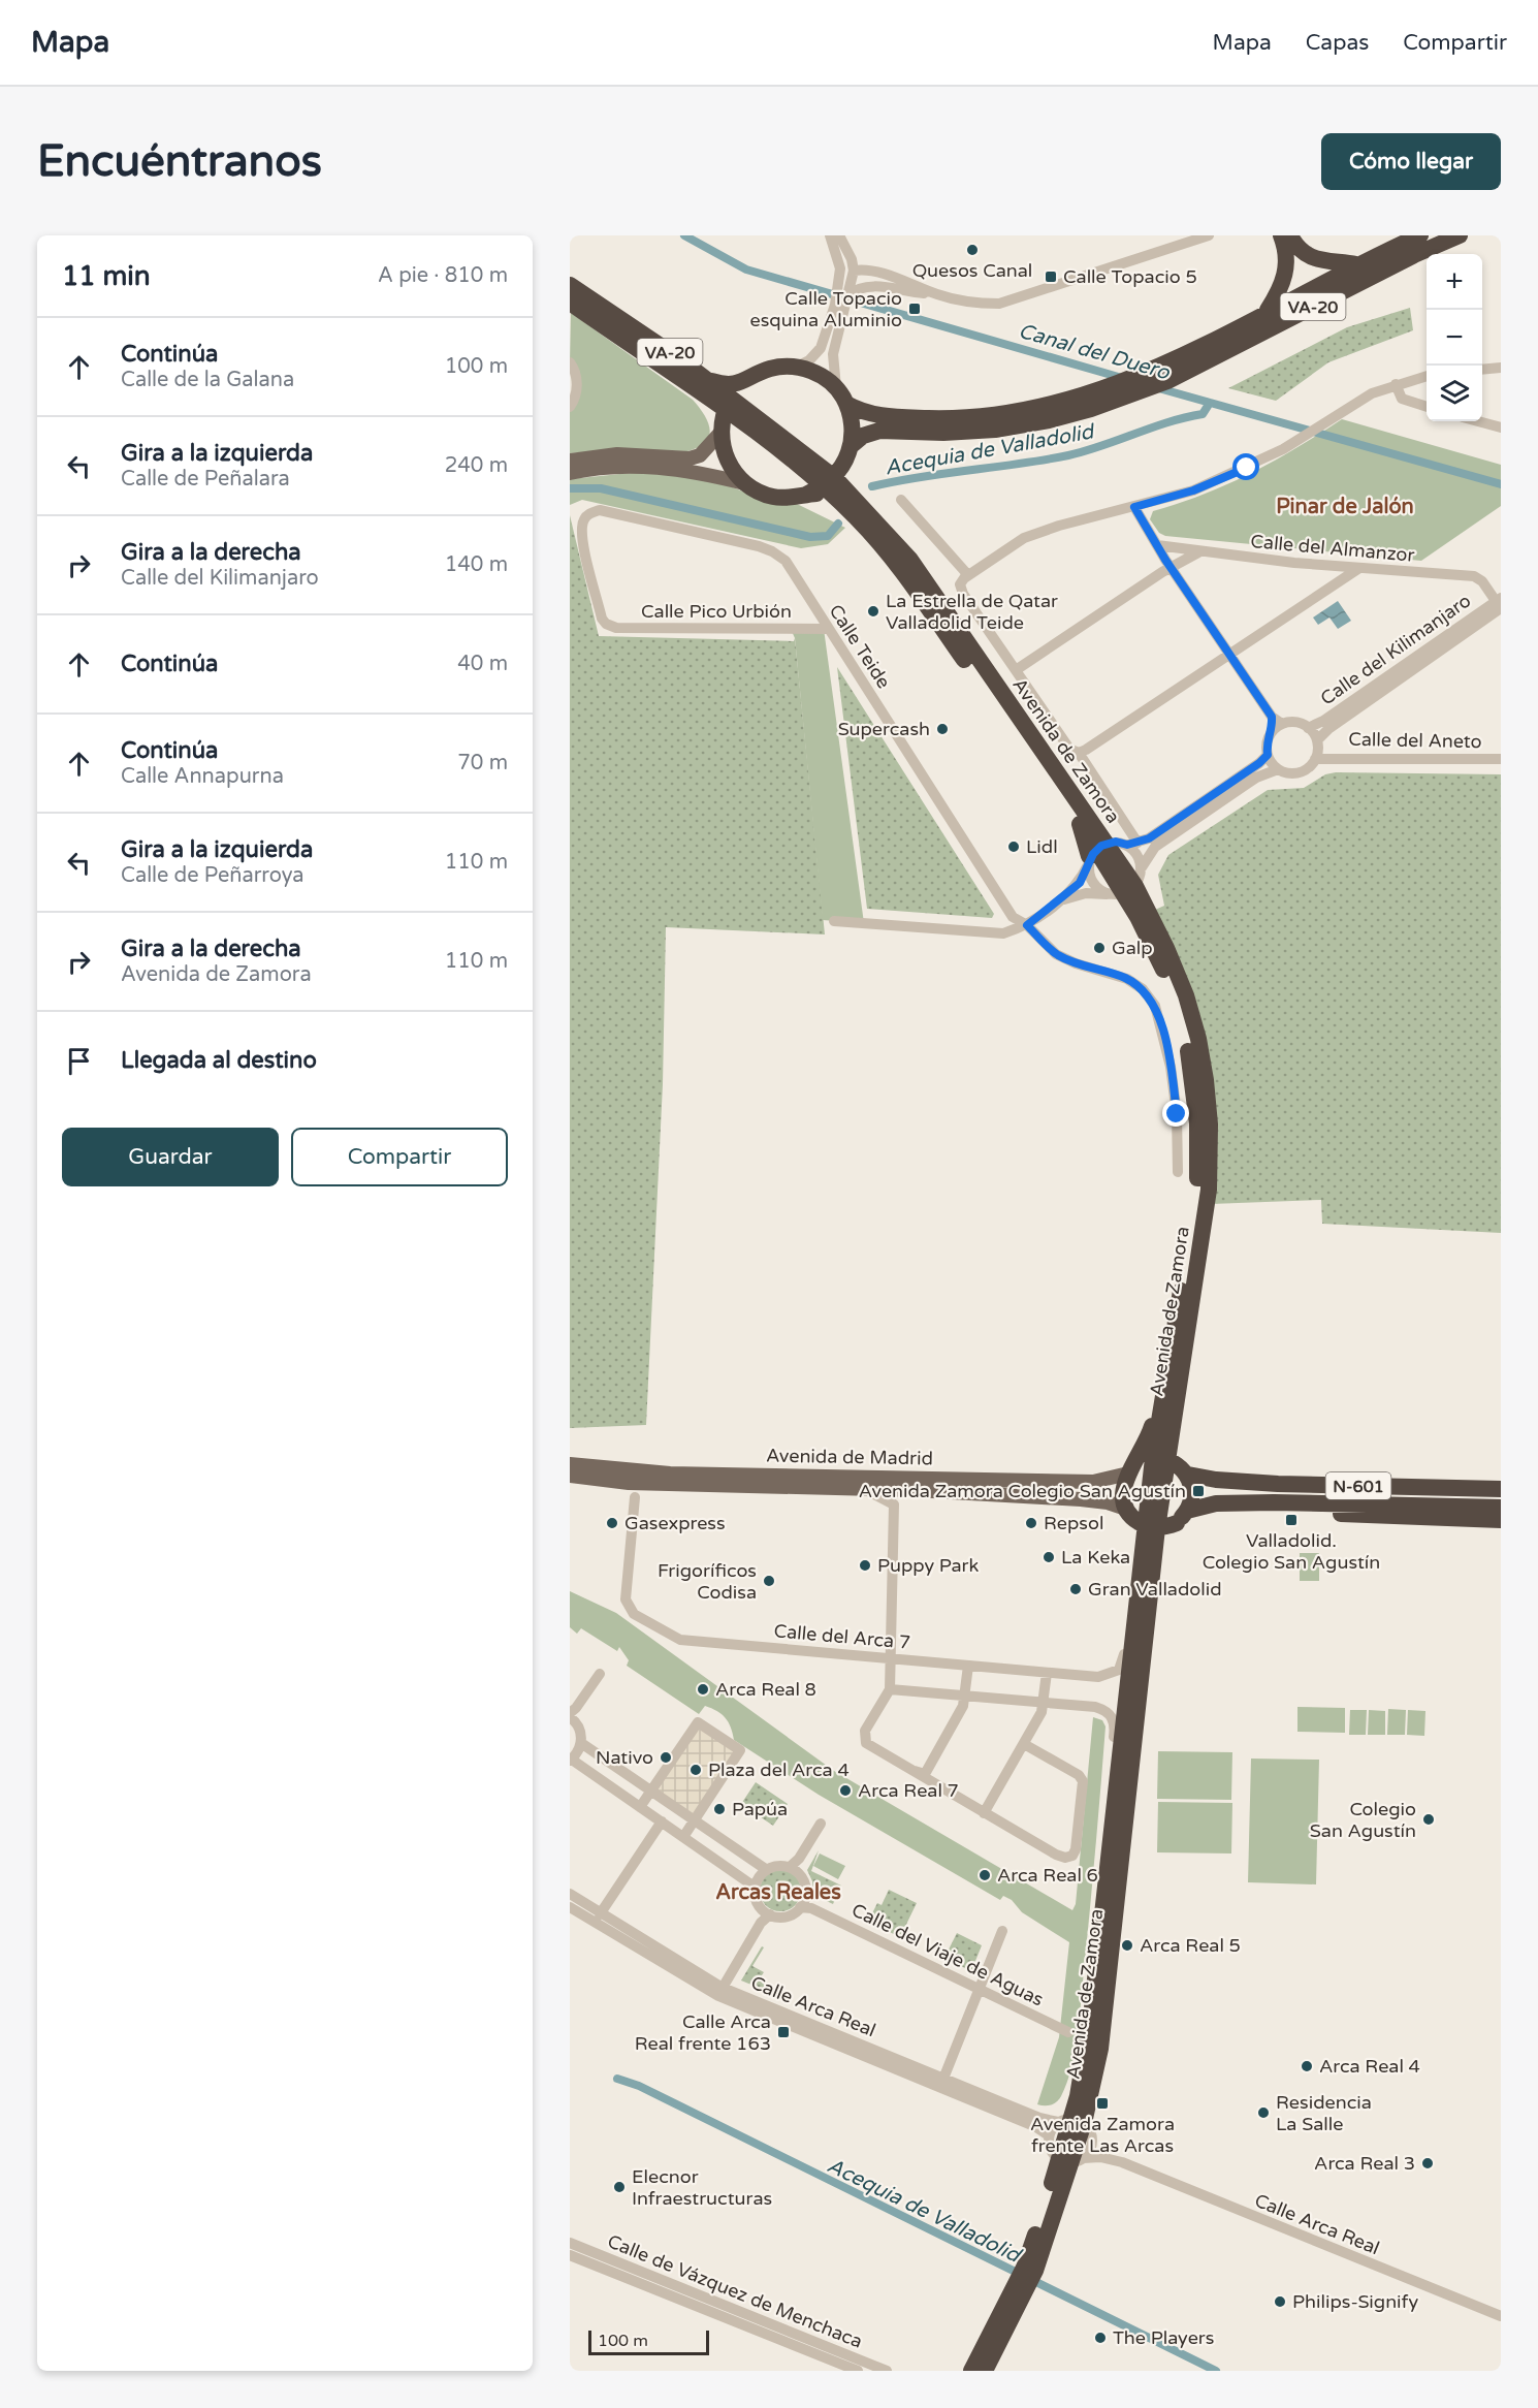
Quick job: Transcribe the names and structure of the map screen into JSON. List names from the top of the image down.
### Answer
{
  "streets": {
    "highway": ["VA-20", "Avenida de Zamora", "N-601"],
    "main road": ["Avenida de Madrid"],
    "street": [
      "Calle del Almanzor",
      "Calle Pico Urbión",
      "Calle Teide",
      "Calle del Kilimanjaro",
      "Calle del Aneto",
      "Calle del Arca 7",
      "Calle del Viaje de Aguas",
      "Calle Arca Real",
      "Calle de Vázquez de Menchaca"
    ]
  },
  "crossings": [
    ["VA-20", "Avenida de Zamora"],
    ["Calle del Almanzor", "Calle del Kilimanjaro"],
    ["Calle Pico Urbión", "Calle Teide"],
    ["Calle del Kilimanjaro", "Calle del Aneto"],
    ["Calle del Kilimanjaro", "Avenida de Zamora"],
    ["Avenida de Zamora", "Calle del Arca 7"],
    ["Avenida de Zamora", "Calle Arca Real"]
  ],
  "districts": ["Pinar de Jalón", "Arcas Reales"],
  "water": ["Canal del Duero", "Acequia de Valladolid"],
  "places": {
    "other": [
      "Quesos Canal",
      "La Estrella de Qatar Valladolid Teide",
      "Supercash",
      "Lidl",
      "Galp",
      "Gasexpress",
      "Repsol",
      "La Keka",
      "Puppy Park",
      "Frigoríficos Codisa",
      "Gran Valladolid",
      "Arca Real 8",
      "Nativo",
      "Plaza del Arca 4",
      "Arca Real 7",
      "Papúa",
      "Colegio San Agustín",
      "Arca Real 6",
      "Arca Real 5",
      "Arca Real 4",
      "Residencia La Salle",
      "Arca Real 3",
      "Elecnor Infraestructuras",
      "Philips-Signify",
      "The Players"
    ],
    "transit": [
      "Calle Topacio 5",
      "Calle Topacio esquina Aluminio",
      "Avenida Zamora Colegio San Agustín",
      "Valladolid. Colegio San Agustín",
      "Calle Arca Real frente 163",
      "Avenida Zamora frente Las Arcas"
    ]
  },
  "scale_bar": "100 m",
  "page": {
    "header": "Mapa",
    "nav": ["Mapa", "Capas", "Compartir"],
    "buttons": [
      "Cómo llegar",
      ["Guardar", "Compartir"]
    ],
    "title": "Encuéntranos",
    "heading": ["11 min", "A pie · 810 m"],
    "map_buttons": ["+", "−"],
    "list": [
      ["Continúa", "Calle de la Galana", "100 m"],
      ["Gira a la izquierda", "Calle de Peñalara", "240 m"],
      ["Gira a la derecha", "Calle del Kilimanjaro", "140 m"],
      ["Continúa", "40 m"],
      ["Continúa", "Calle Annapurna", "70 m"],
      ["Gira a la izquierda", "Calle de Peñarroya", "110 m"],
      ["Gira a la derecha", "Avenida de Zamora", "110 m"],
      "Llegada al destino"
    ],
    "scale": "100 m"
  }
}
